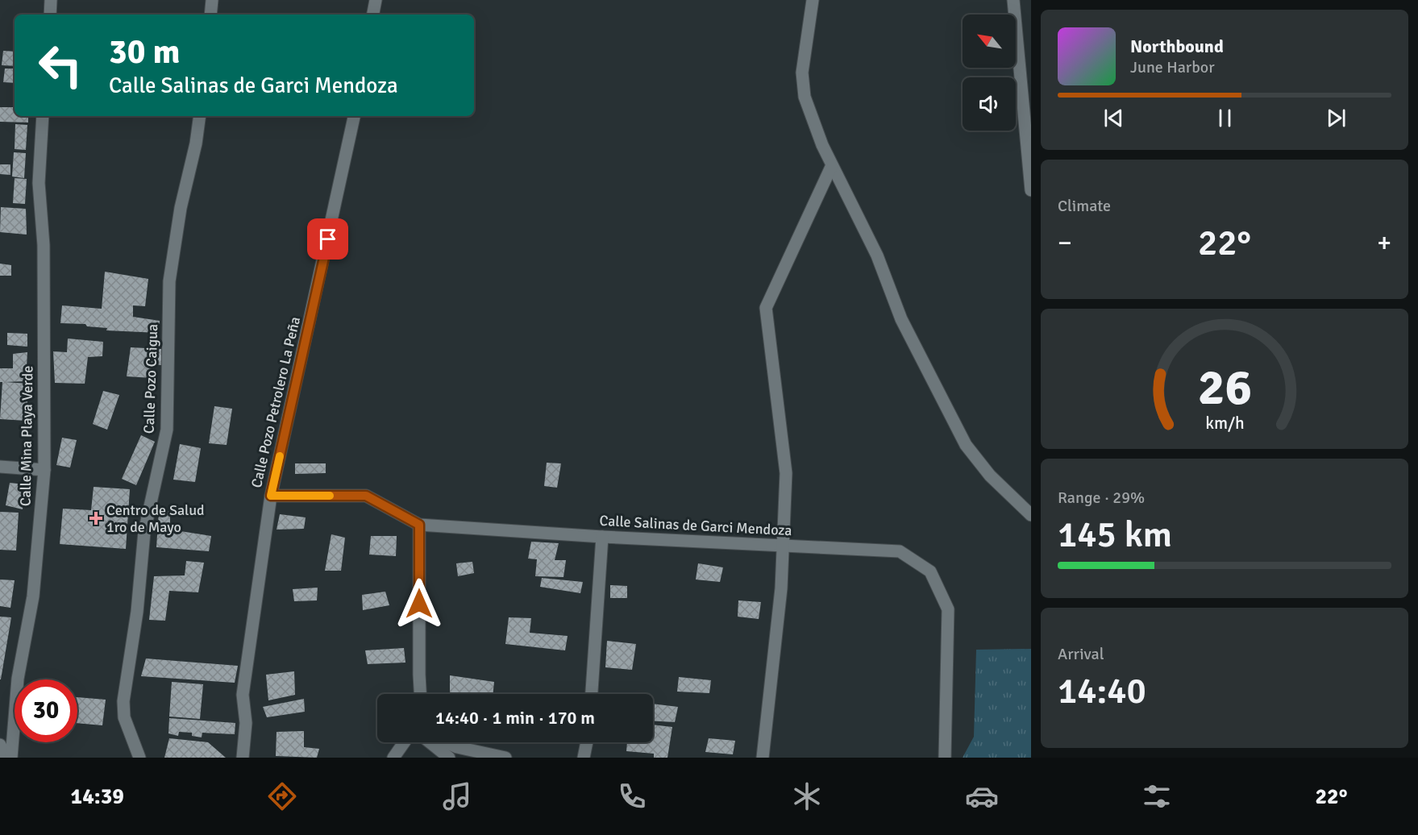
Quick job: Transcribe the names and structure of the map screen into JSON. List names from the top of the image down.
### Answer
{
  "streets": {
    "street": [
      "Calle Pozo Caigua",
      "Calle Pozo Petrolero La Peña",
      "Calle Mina Playa Verde",
      "Calle Salinas de Garci Mendoza"
    ]
  },
  "crossings": [
    ["Calle Pozo Petrolero La Peña", "Calle Salinas de Garci Mendoza"]
  ],
  "places": {
    "health": ["Centro de Salud 1ro de Mayo"]
  },
  "north": "top left",
  "page": {
    "turn": ["30 m", "Calle Salinas de Garci Mendoza"],
    "song": ["Northbound", "June Harbor"],
    "tile": [
      "Climate",
      ["Range · 29%", "145 km"],
      ["Arrival", "14:40"]
    ],
    "heat": ["−", "22°", "+"],
    "limit": "30",
    "trip": "14:40 · 1 min · 170 m",
    "tabs": ["14:39", "22°"],
    "gauge": ["26", "km/h"]
  }
}
